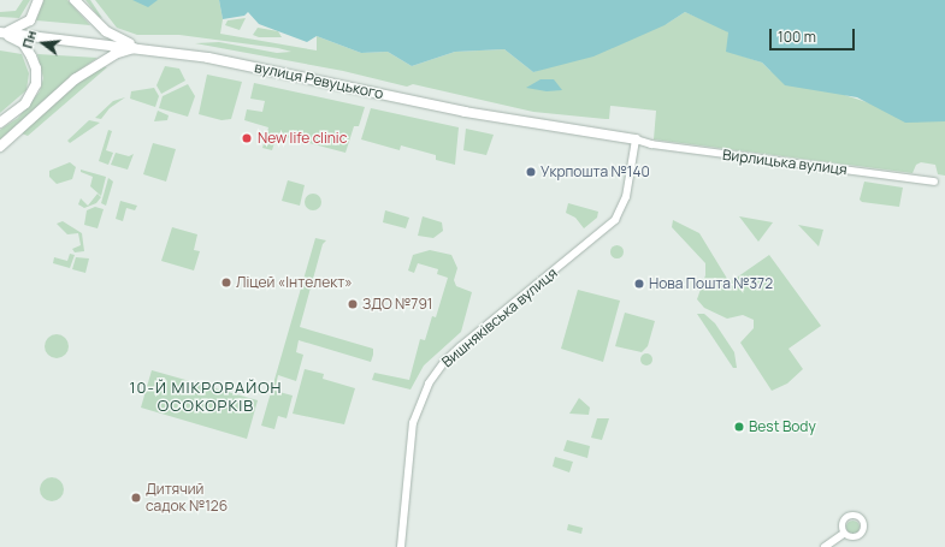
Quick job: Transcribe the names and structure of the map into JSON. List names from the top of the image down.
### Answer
{
  "streets": {
    "street": ["вулиця Ревуцького", "Вирлицька вулиця", "Вишняківська вулиця"]
  },
  "crossings": [
    ["вулиця Ревуцького", "Вирлицька вулиця"],
    ["вулиця Ревуцького", "Вишняківська вулиця"],
    ["Вирлицька вулиця", "Вишняківська вулиця"]
  ],
  "districts": ["10-Й МІКРОРАЙОН ОСОКОРКІВ"],
  "places": [
    "New life clinic",
    "Укрпошта №140",
    "Ліцей «Інтелект»",
    "Нова Пошта №372",
    "ЗДО №791",
    "Best Body",
    "Дитячий садок №126"
  ],
  "scale_bar": "100 m",
  "north": "left"
}
